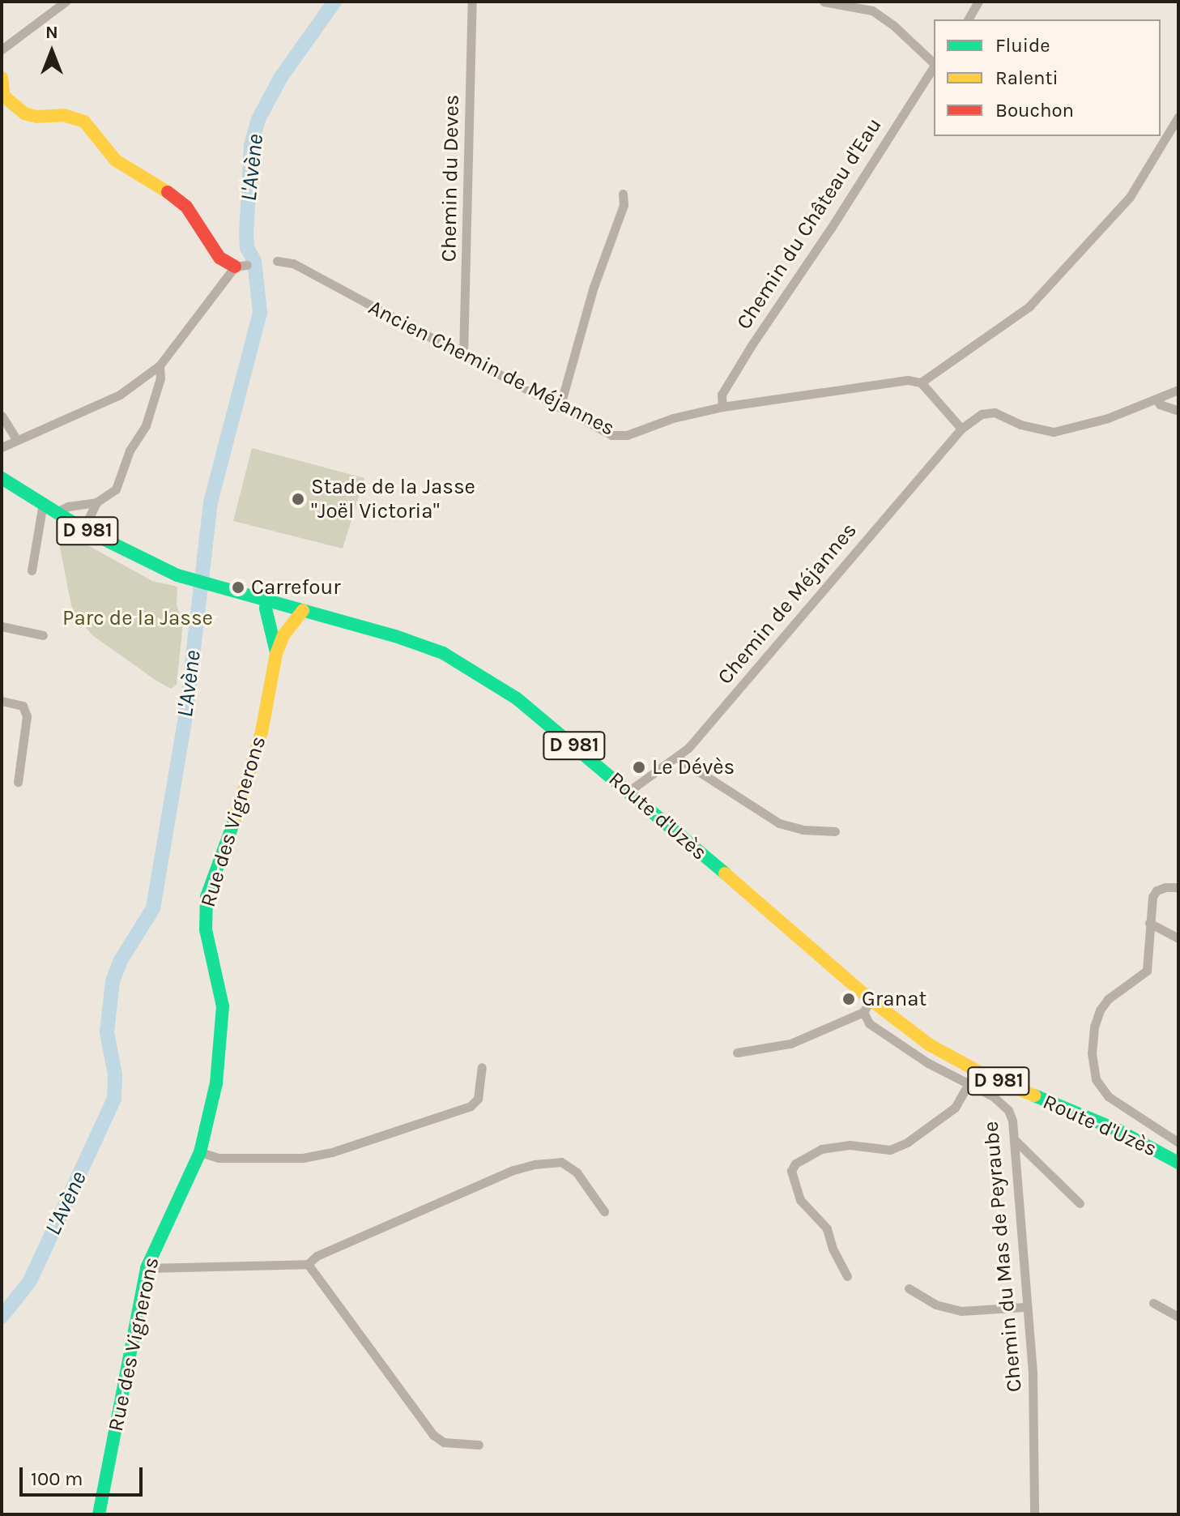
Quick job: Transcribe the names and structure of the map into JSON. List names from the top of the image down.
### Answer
{
  "streets": {
    "main road": ["D 981", "Route d'Uzès", "Rue des Vignerons"],
    "street": [
      "Chemin du Deves",
      "Chemin du Château d'Eau",
      "Ancien Chemin de Méjannes",
      "Chemin de Méjannes",
      "Chemin du Mas de Peyraube"
    ]
  },
  "crossings": [
    ["Chemin du Deves", "Ancien Chemin de Méjannes"],
    ["Chemin du Château d'Eau", "Ancien Chemin de Méjannes"],
    ["Chemin de Méjannes", "Route d'Uzès"],
    ["Route d'Uzès", "Rue des Vignerons"]
  ],
  "water": ["L'Avène"],
  "parks": ["Parc de la Jasse"],
  "places": [
    "Stade de la Jasse \"Joël Victoria\"",
    "Carrefour",
    "Le Dévès",
    "Granat"
  ],
  "legend": ["Fluide", "Ralenti", "Bouchon"],
  "scale_bar": "100 m",
  "north": "top"
}
